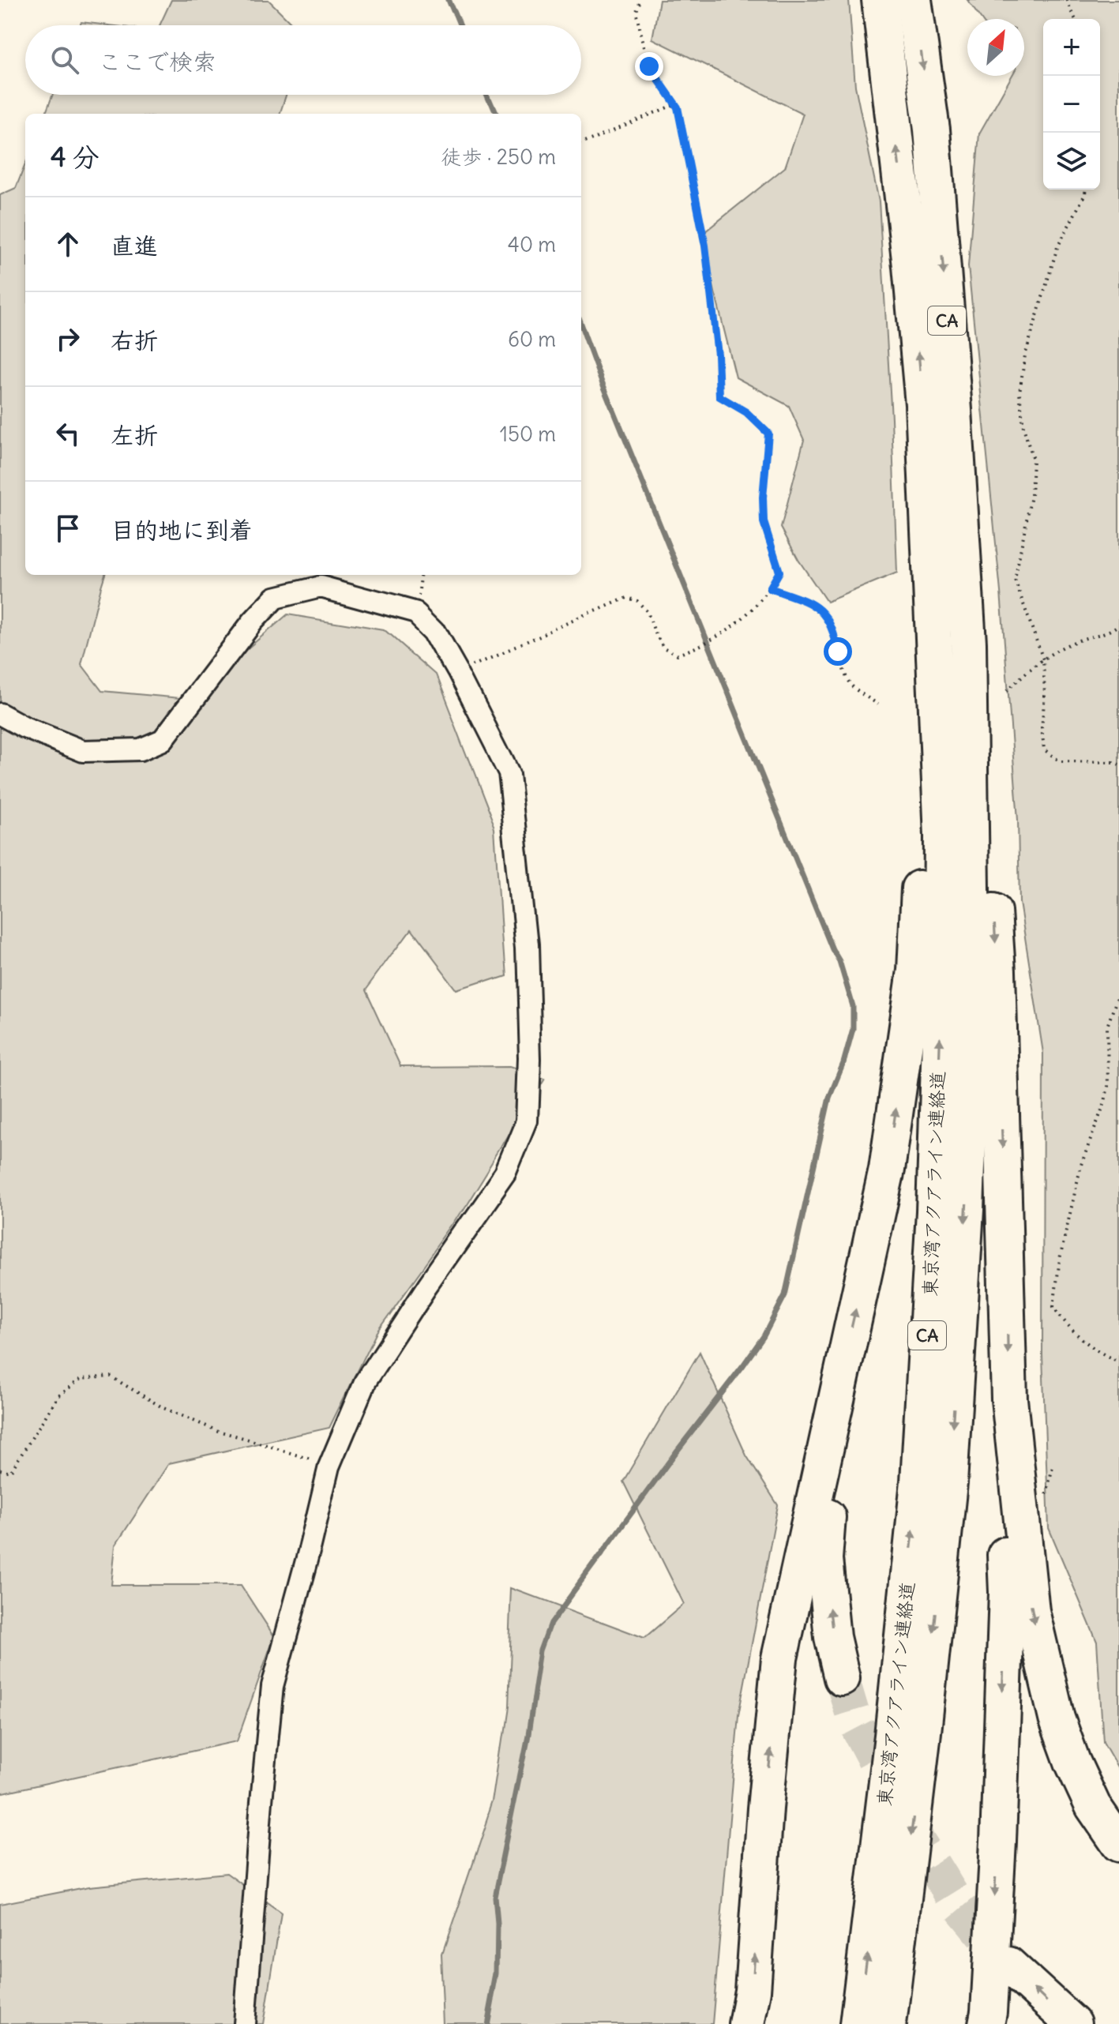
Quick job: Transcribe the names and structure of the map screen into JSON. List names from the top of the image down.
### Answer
{
  "streets": {
    "highway": ["CA", "東京湾アクアライン連絡道"]
  },
  "crossings": [
    ["CA", "東京湾アクアライン連絡道"]
  ],
  "north": "top right",
  "page": {
    "map_buttons": ["+", "−"],
    "search": "ここで検索",
    "heading": ["4 分", "徒歩 · 250 m"],
    "list": [
      ["直進", "40 m"],
      ["右折", "60 m"],
      ["左折", "150 m"],
      "目的地に到着"
    ]
  }
}
